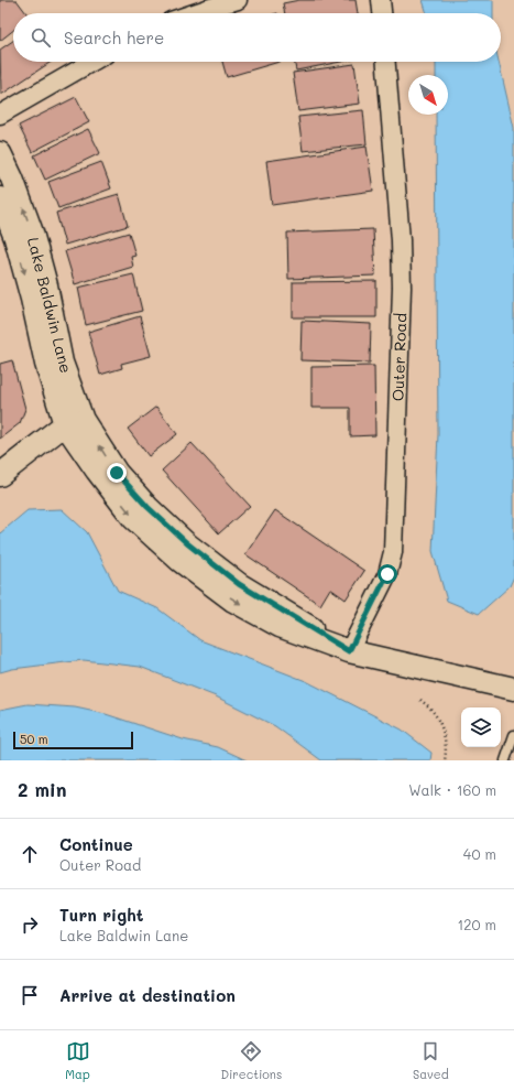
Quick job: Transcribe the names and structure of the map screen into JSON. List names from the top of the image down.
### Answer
{
  "streets": {
    "street": ["Lake Baldwin Lane", "Outer Road"]
  },
  "crossings": [
    ["Lake Baldwin Lane", "Outer Road"]
  ],
  "scale_bar": "50 m",
  "north": "bottom right",
  "page": {
    "search": "Search here",
    "scale": "50 m",
    "heading": ["2 min", "Walk · 160 m"],
    "list": [
      ["Continue", "Outer Road", "40 m"],
      ["Turn right", "Lake Baldwin Lane", "120 m"],
      "Arrive at destination"
    ],
    "nav": ["Map", "Directions", "Saved"]
  }
}
